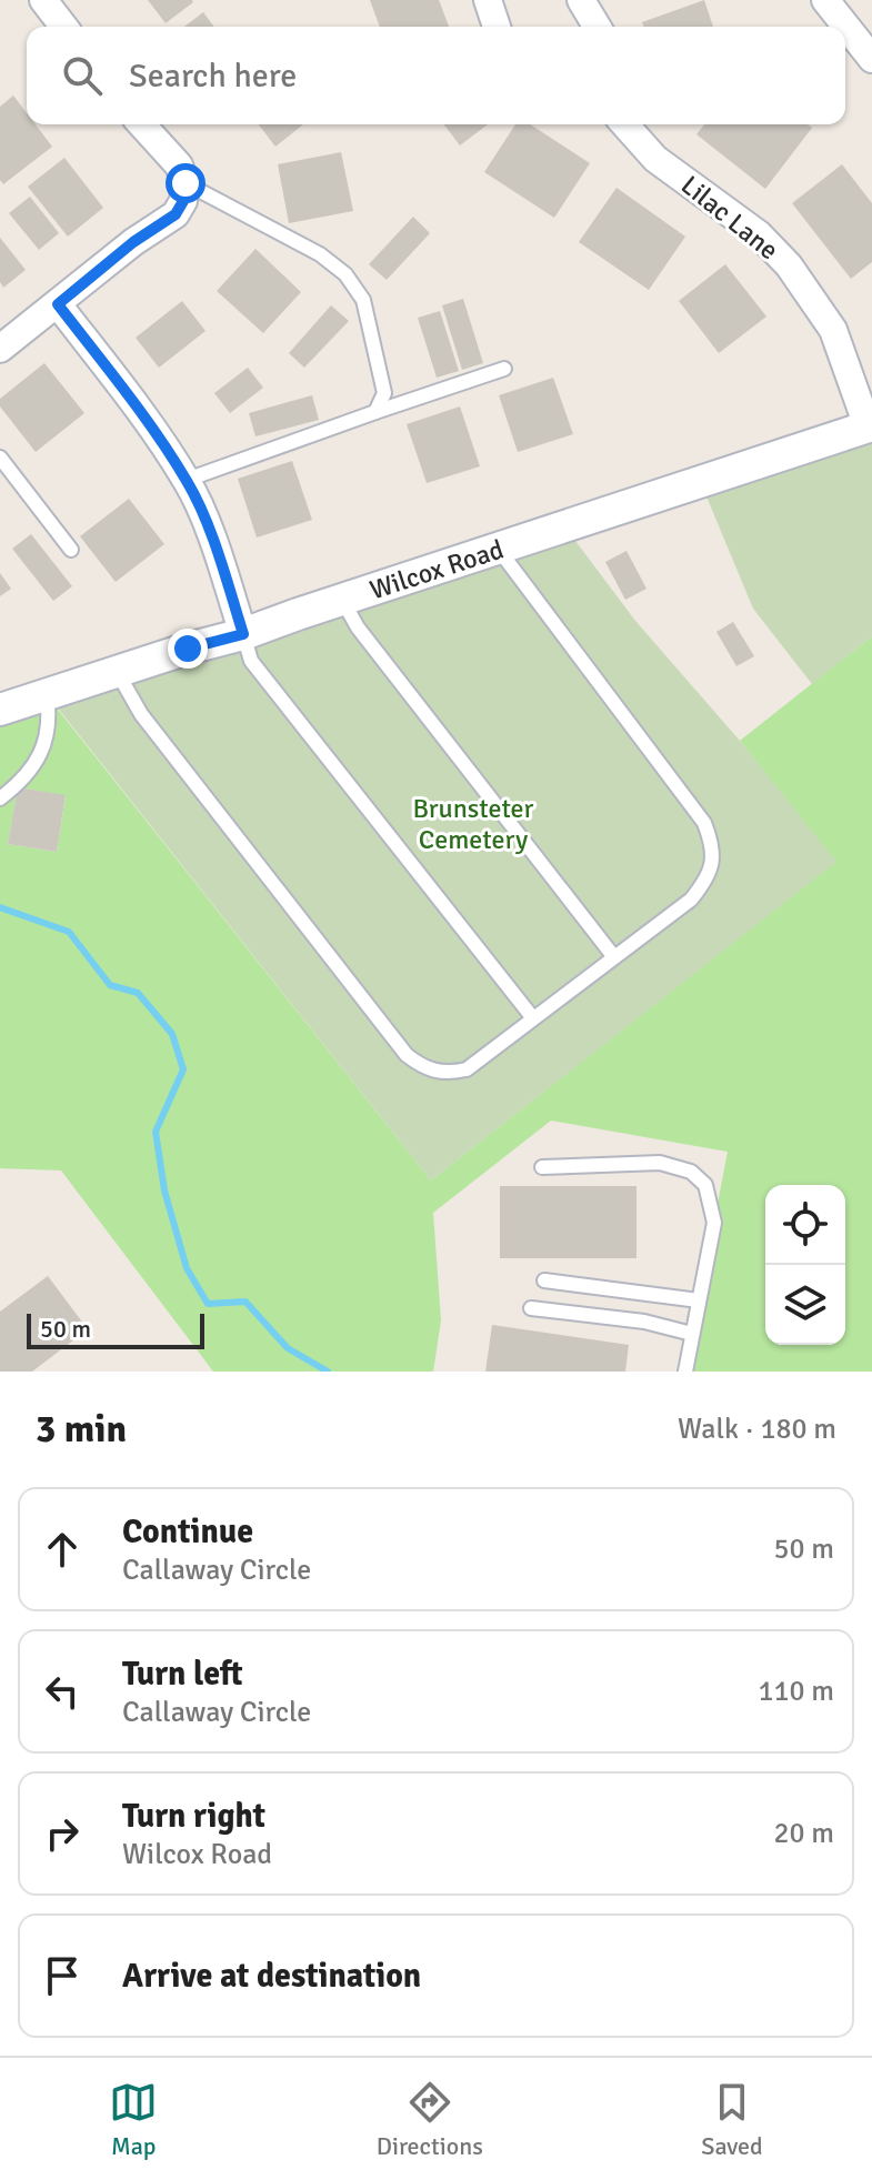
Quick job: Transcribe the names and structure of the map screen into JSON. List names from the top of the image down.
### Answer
{
  "streets": {
    "street": ["Lilac Lane", "Wilcox Road"]
  },
  "crossings": [
    ["Lilac Lane", "Wilcox Road"]
  ],
  "parks": ["Brunsteter Cemetery"],
  "scale_bar": "50 m",
  "page": {
    "search": "Search here",
    "scale": "50 m",
    "heading": ["3 min", "Walk · 180 m"],
    "list": [
      ["Continue", "Callaway Circle", "50 m"],
      ["Turn left", "Callaway Circle", "110 m"],
      ["Turn right", "Wilcox Road", "20 m"],
      "Arrive at destination"
    ],
    "nav": ["Map", "Directions", "Saved"]
  }
}
